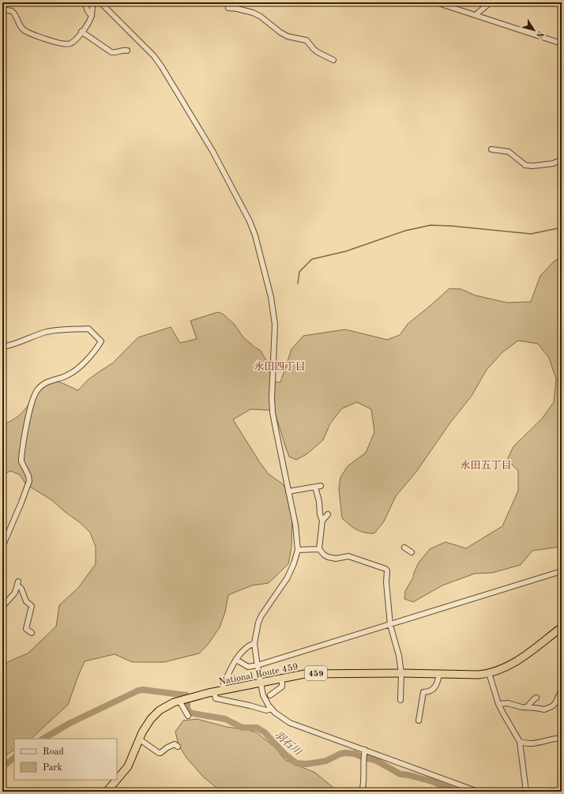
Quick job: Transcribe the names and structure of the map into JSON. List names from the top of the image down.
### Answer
{
  "streets": {
    "highway": ["459", "National Route 459"]
  },
  "districts": ["永田四丁目", "永田五丁目"],
  "water": ["羽石川"],
  "legend": ["Road", "Park"],
  "north": "bottom right"
}
